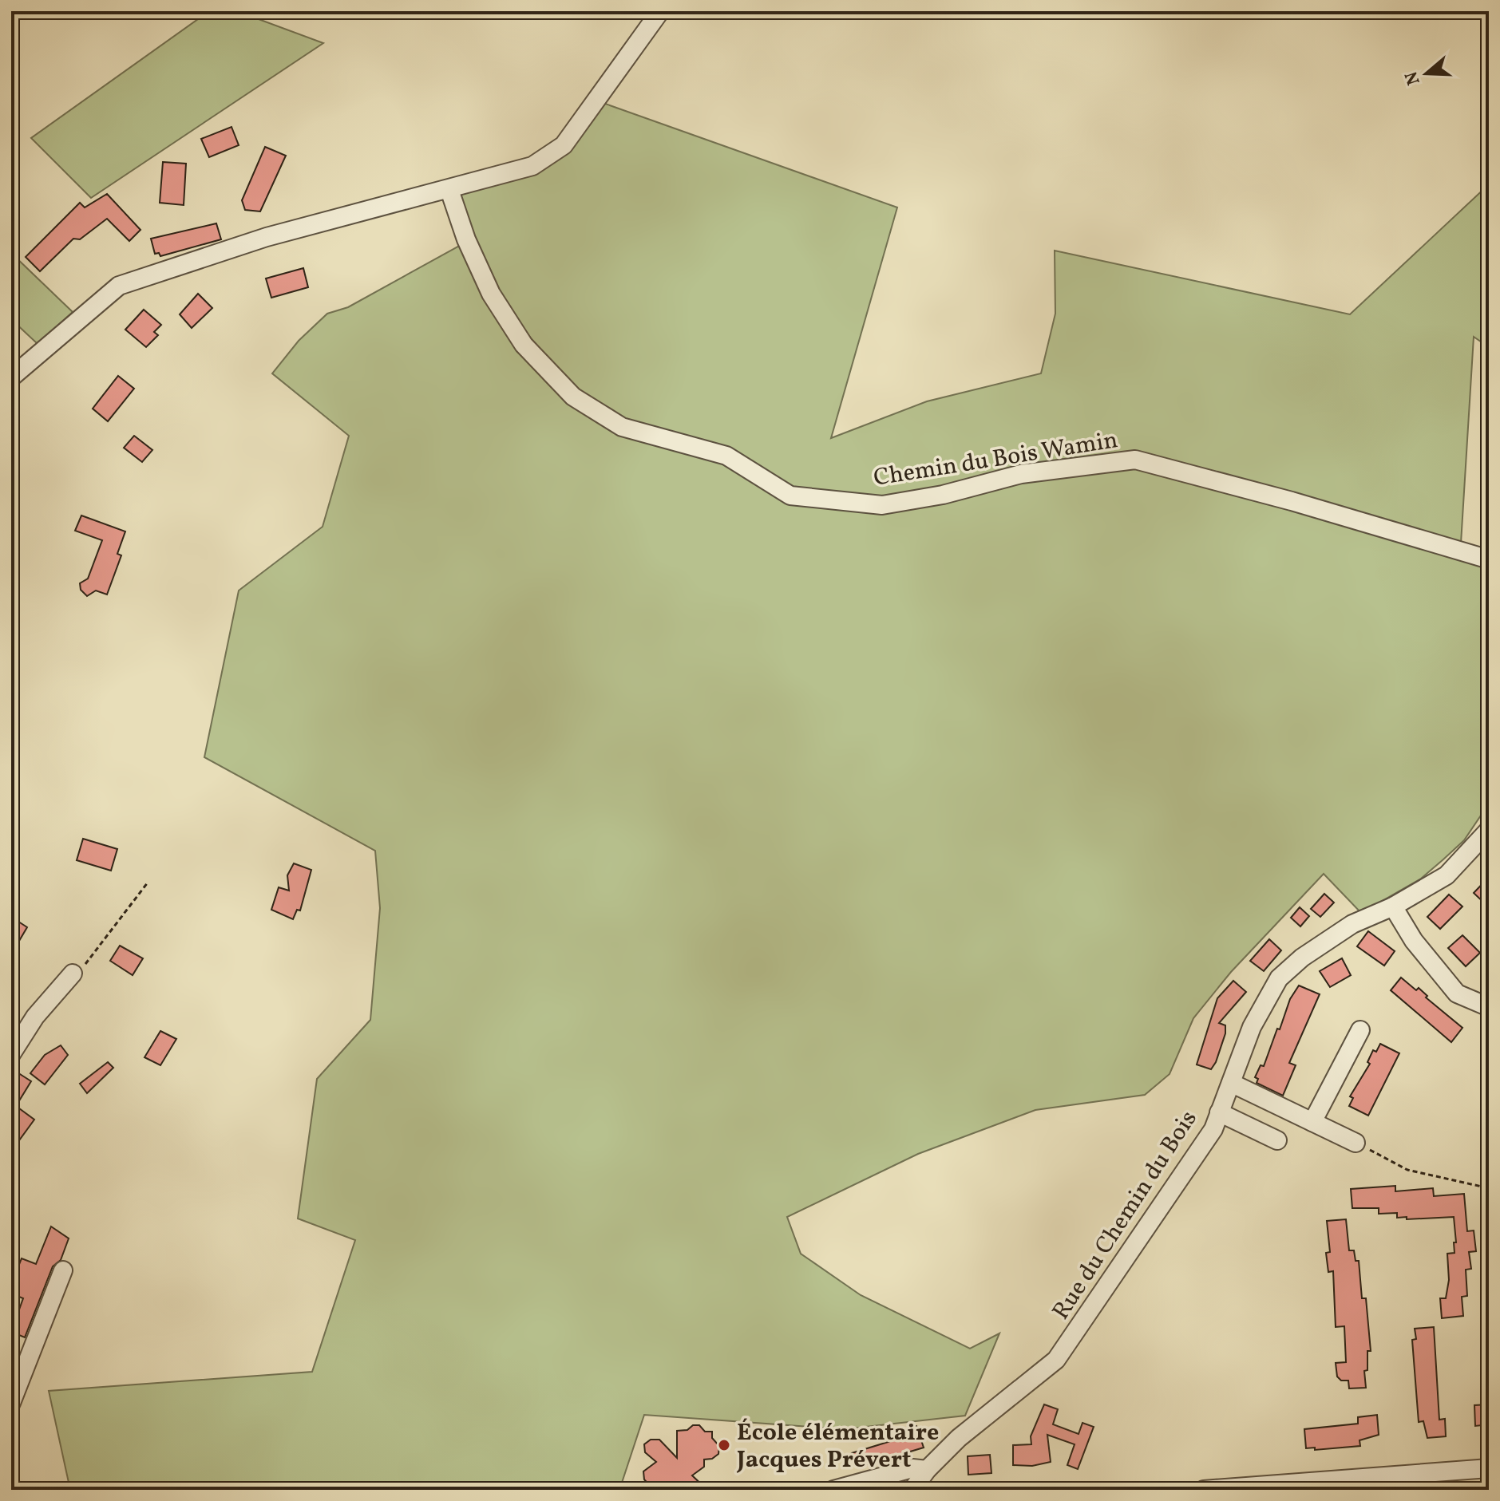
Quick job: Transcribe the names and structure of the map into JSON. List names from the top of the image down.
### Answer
{
  "streets": {
    "street": ["Chemin du Bois Wamin", "Rue du Chemin du Bois"]
  },
  "places": ["École élémentaire Jacques Prévert"],
  "north": "left"
}
